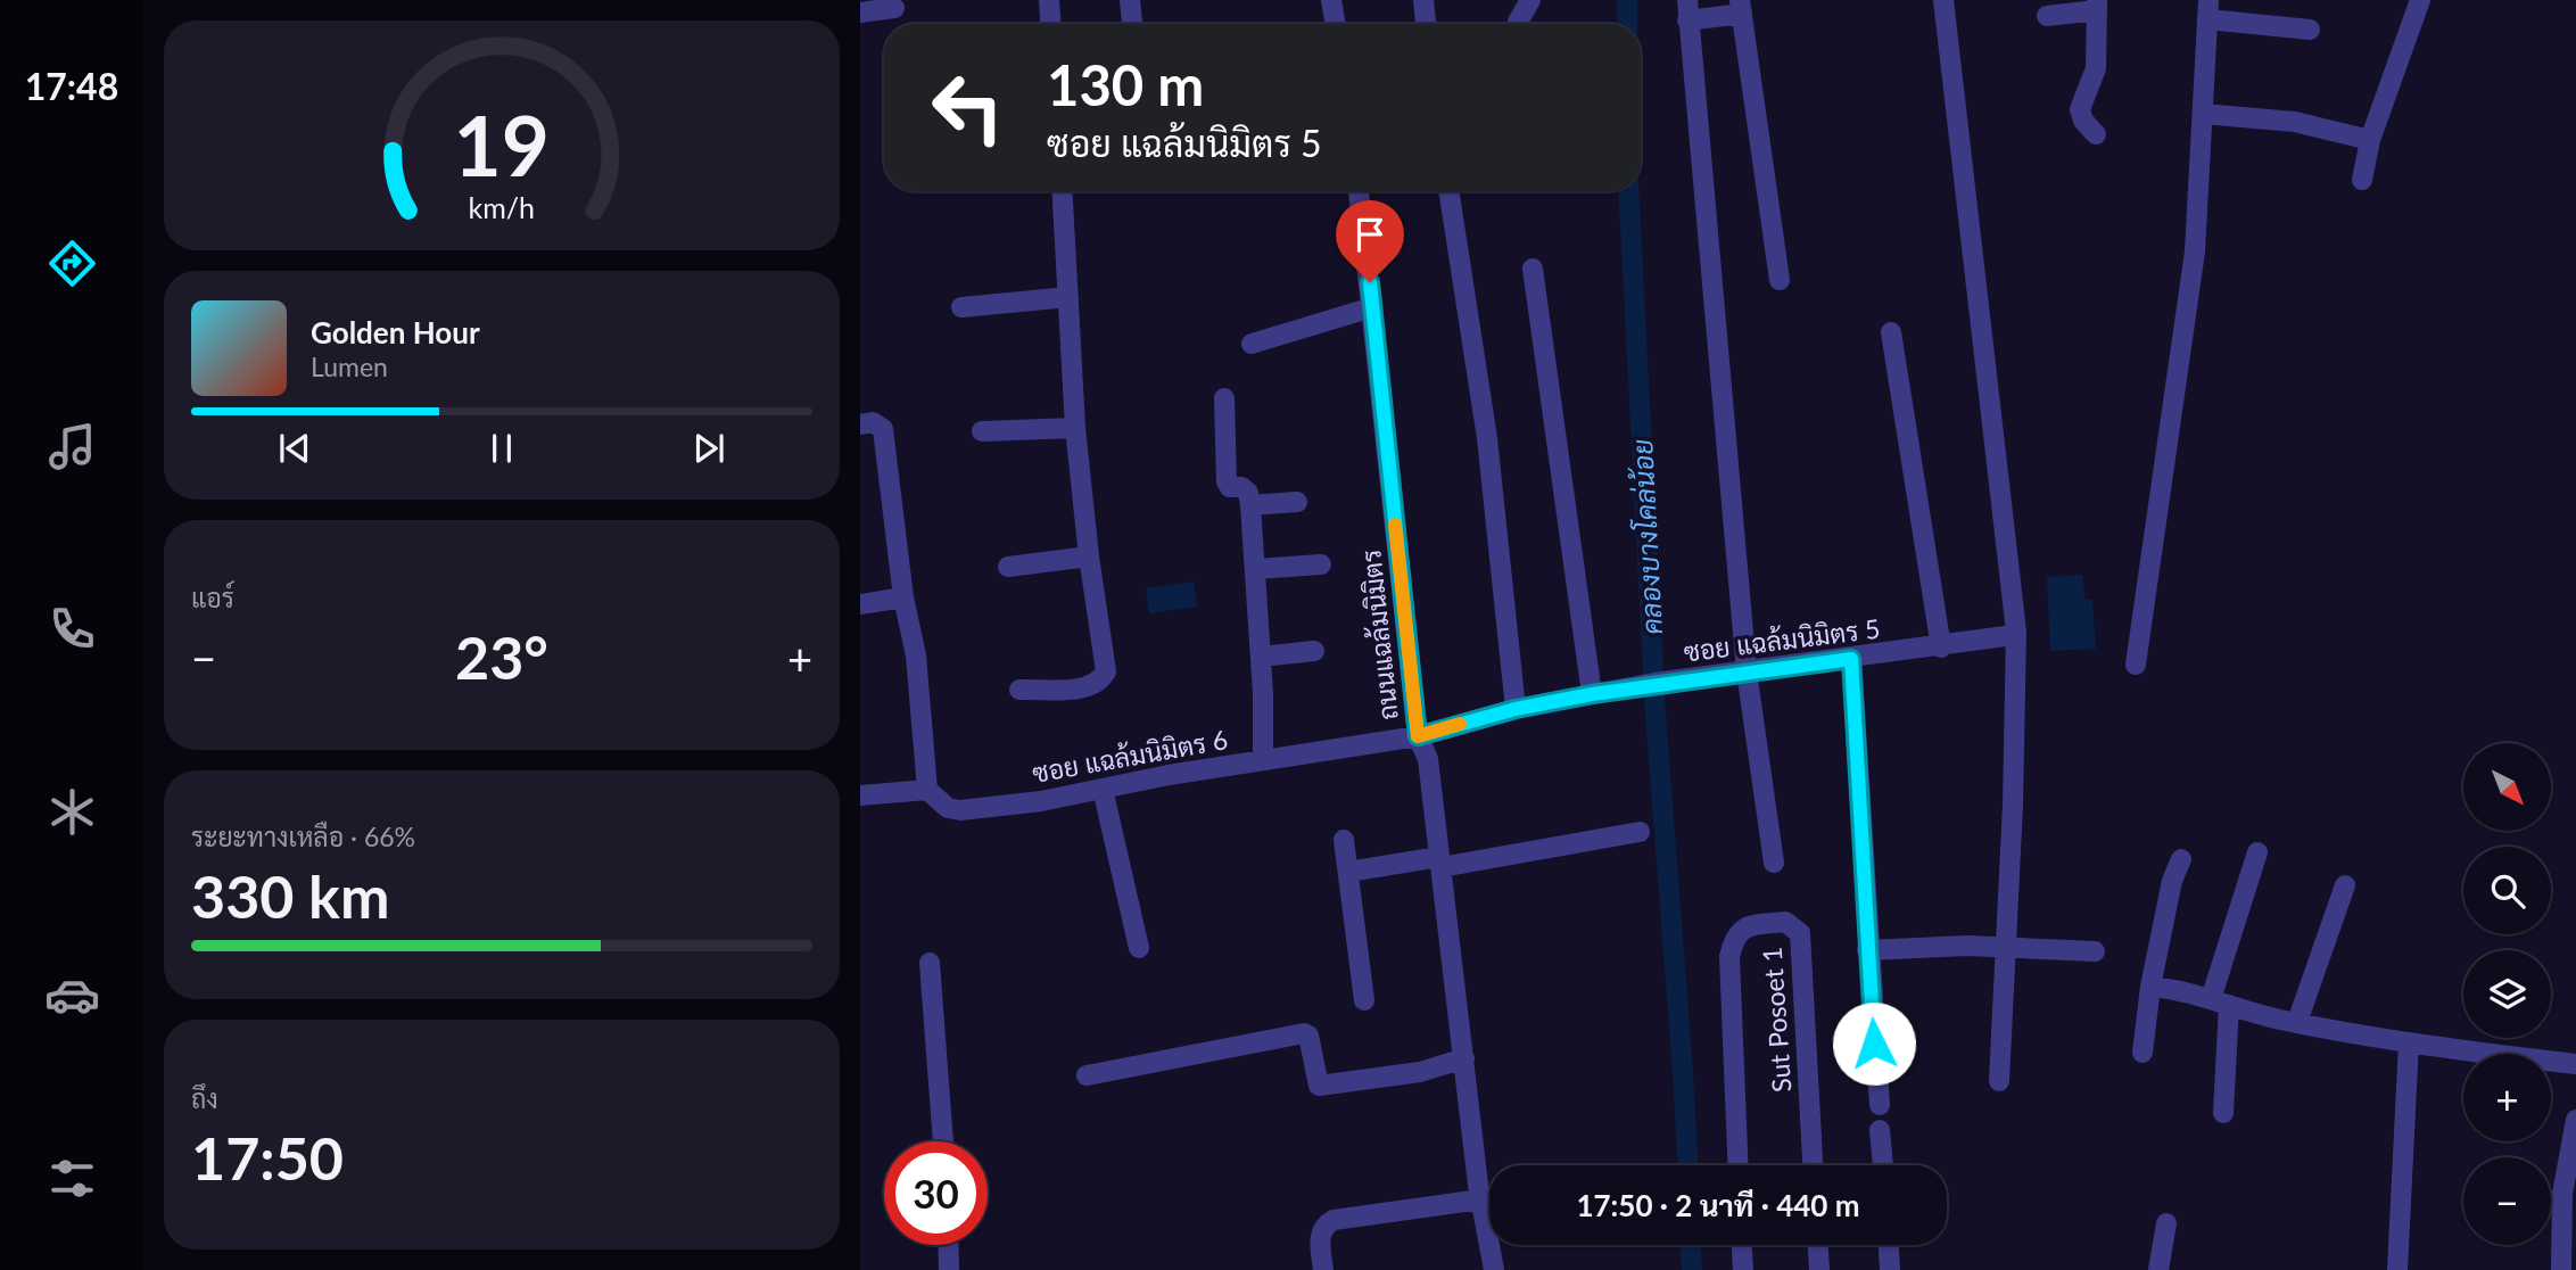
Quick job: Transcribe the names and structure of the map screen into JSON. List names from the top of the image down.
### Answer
{
  "streets": {
    "street": [
      "ถนนแฉล้มนิมิตร",
      "ซอย แฉล้มนิมิตร 5",
      "ซอย แฉล้มนิมิตร 6",
      "Sut Posoet 1"
    ]
  },
  "crossings": [
    ["ถนนแฉล้มนิมิตร", "ซอย แฉล้มนิมิตร 5"],
    ["ถนนแฉล้มนิมิตร", "ซอย แฉล้มนิมิตร 6"],
    ["ซอย แฉล้มนิมิตร 5", "ซอย แฉล้มนิมิตร 6"]
  ],
  "water": ["คลองบางโคล่น้อย"],
  "north": "bottom right",
  "page": {
    "tabs": "17:48",
    "turn": ["130 m", "ซอย แฉล้มนิมิตร 5"],
    "song": ["Golden Hour", "Lumen"],
    "tile": [
      "แอร์",
      ["ระยะทางเหลือ · 66%", "330 km"],
      ["ถึง", "17:50"]
    ],
    "heat": ["−", "23°", "+"],
    "map_buttons": ["+", "−"],
    "limit": "30",
    "trip": "17:50 · 2 นาที · 440 m",
    "gauge": ["19", "km/h"]
  }
}
